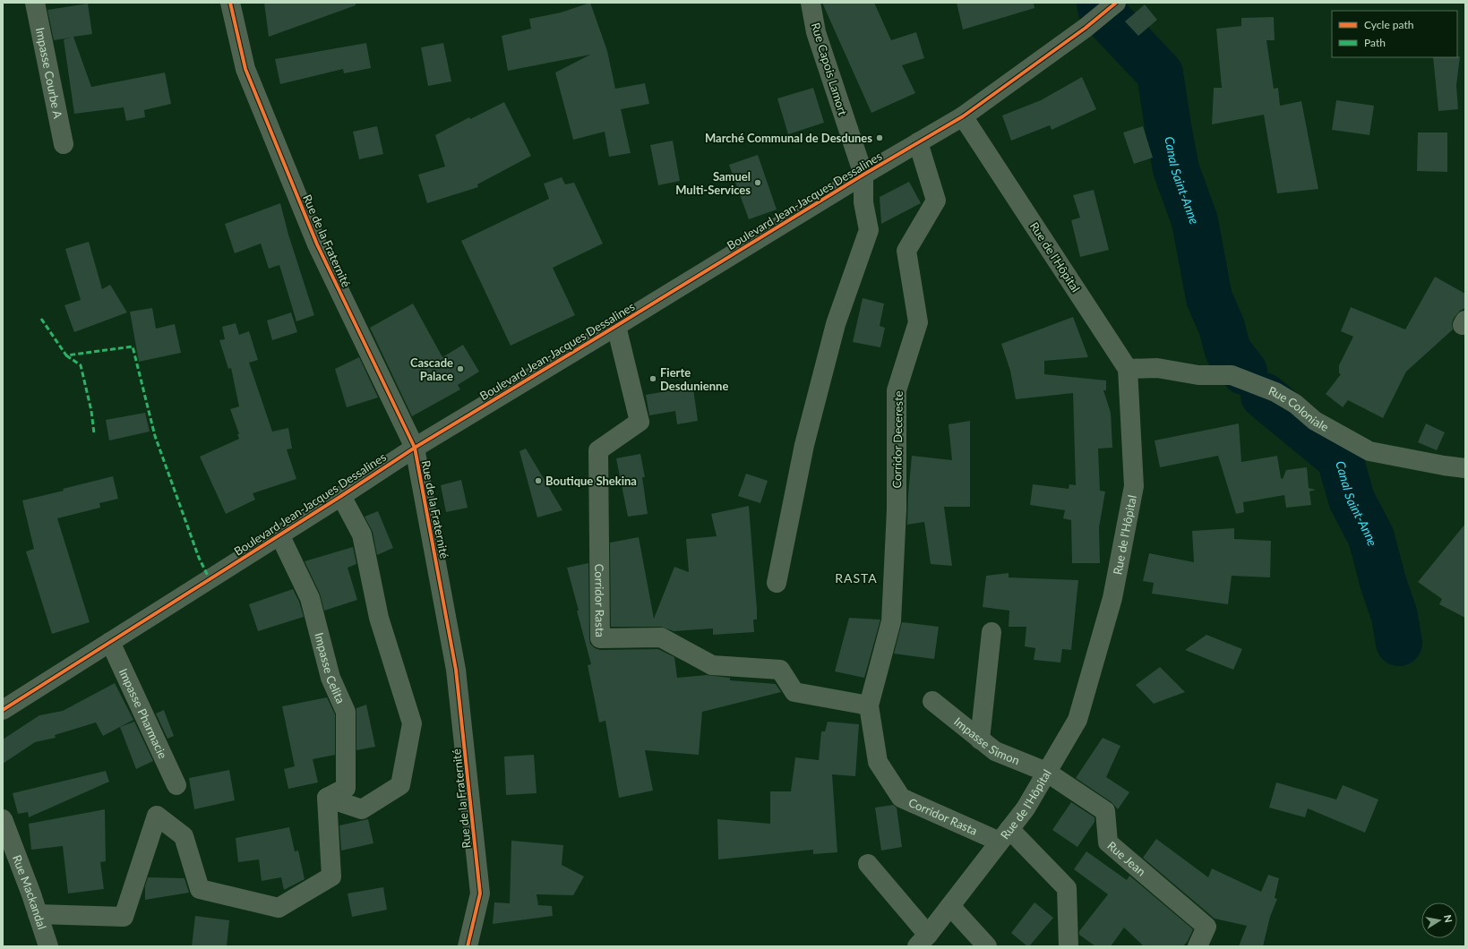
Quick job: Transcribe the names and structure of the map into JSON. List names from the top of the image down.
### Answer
{
  "streets": {
    "street": [
      "Rue Capois Lamort",
      "Impasse Courbe A",
      "Boulevard Jean-Jacques Dessalines",
      "Rue de la Fraternité",
      "Rue de l'Hôpital",
      "Rue Coloniale",
      "Corridor Decereste",
      "Corridor Rasta",
      "Impasse Celita",
      "Impasse Pharmacie",
      "Impasse Simon",
      "Rue Jean",
      "Rue Mackandal"
    ]
  },
  "crossings": [
    ["Rue Capois Lamort", "Boulevard Jean-Jacques Dessalines"],
    ["Boulevard Jean-Jacques Dessalines", "Rue de la Fraternité"],
    ["Boulevard Jean-Jacques Dessalines", "Rue de l'Hôpital"],
    ["Boulevard Jean-Jacques Dessalines", "Corridor Decereste"],
    ["Boulevard Jean-Jacques Dessalines", "Corridor Rasta"],
    ["Boulevard Jean-Jacques Dessalines", "Impasse Celita"],
    ["Boulevard Jean-Jacques Dessalines", "Impasse Pharmacie"],
    ["Rue de l'Hôpital", "Rue Coloniale"],
    ["Rue de l'Hôpital", "Corridor Rasta"],
    ["Rue de l'Hôpital", "Impasse Simon"],
    ["Rue de l'Hôpital", "Rue Jean"],
    ["Corridor Decereste", "Corridor Rasta"],
    ["Impasse Simon", "Rue Jean"]
  ],
  "districts": ["RASTA"],
  "water": ["Canal Saint-Anne"],
  "places": [
    "Marché Communal de Desdunes",
    "Samuel Multi-Services",
    "Cascade Palace",
    "Fierte Desdunienne",
    "Boutique Shekina"
  ],
  "legend": ["Cycle path", "Path"],
  "north": "right"
}
